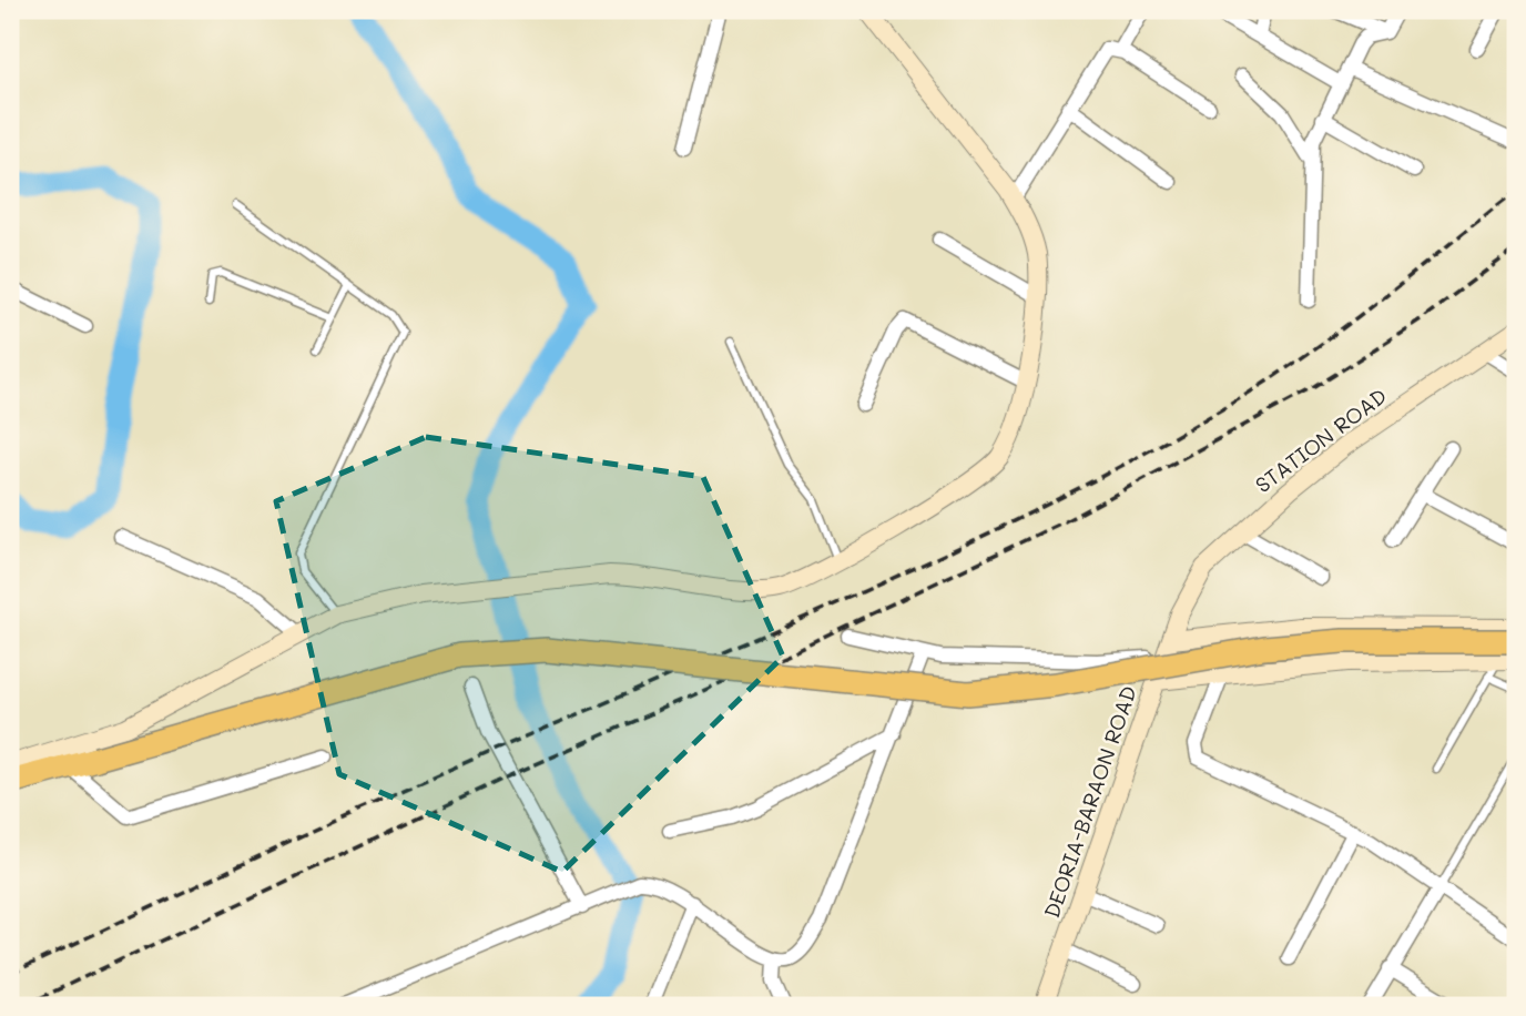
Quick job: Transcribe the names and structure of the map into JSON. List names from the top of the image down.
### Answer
{
  "streets": {
    "main road": ["STATION ROAD", "DEORIA-BARAON ROAD"]
  },
  "crossings": [
    ["STATION ROAD", "DEORIA-BARAON ROAD"]
  ]
}
